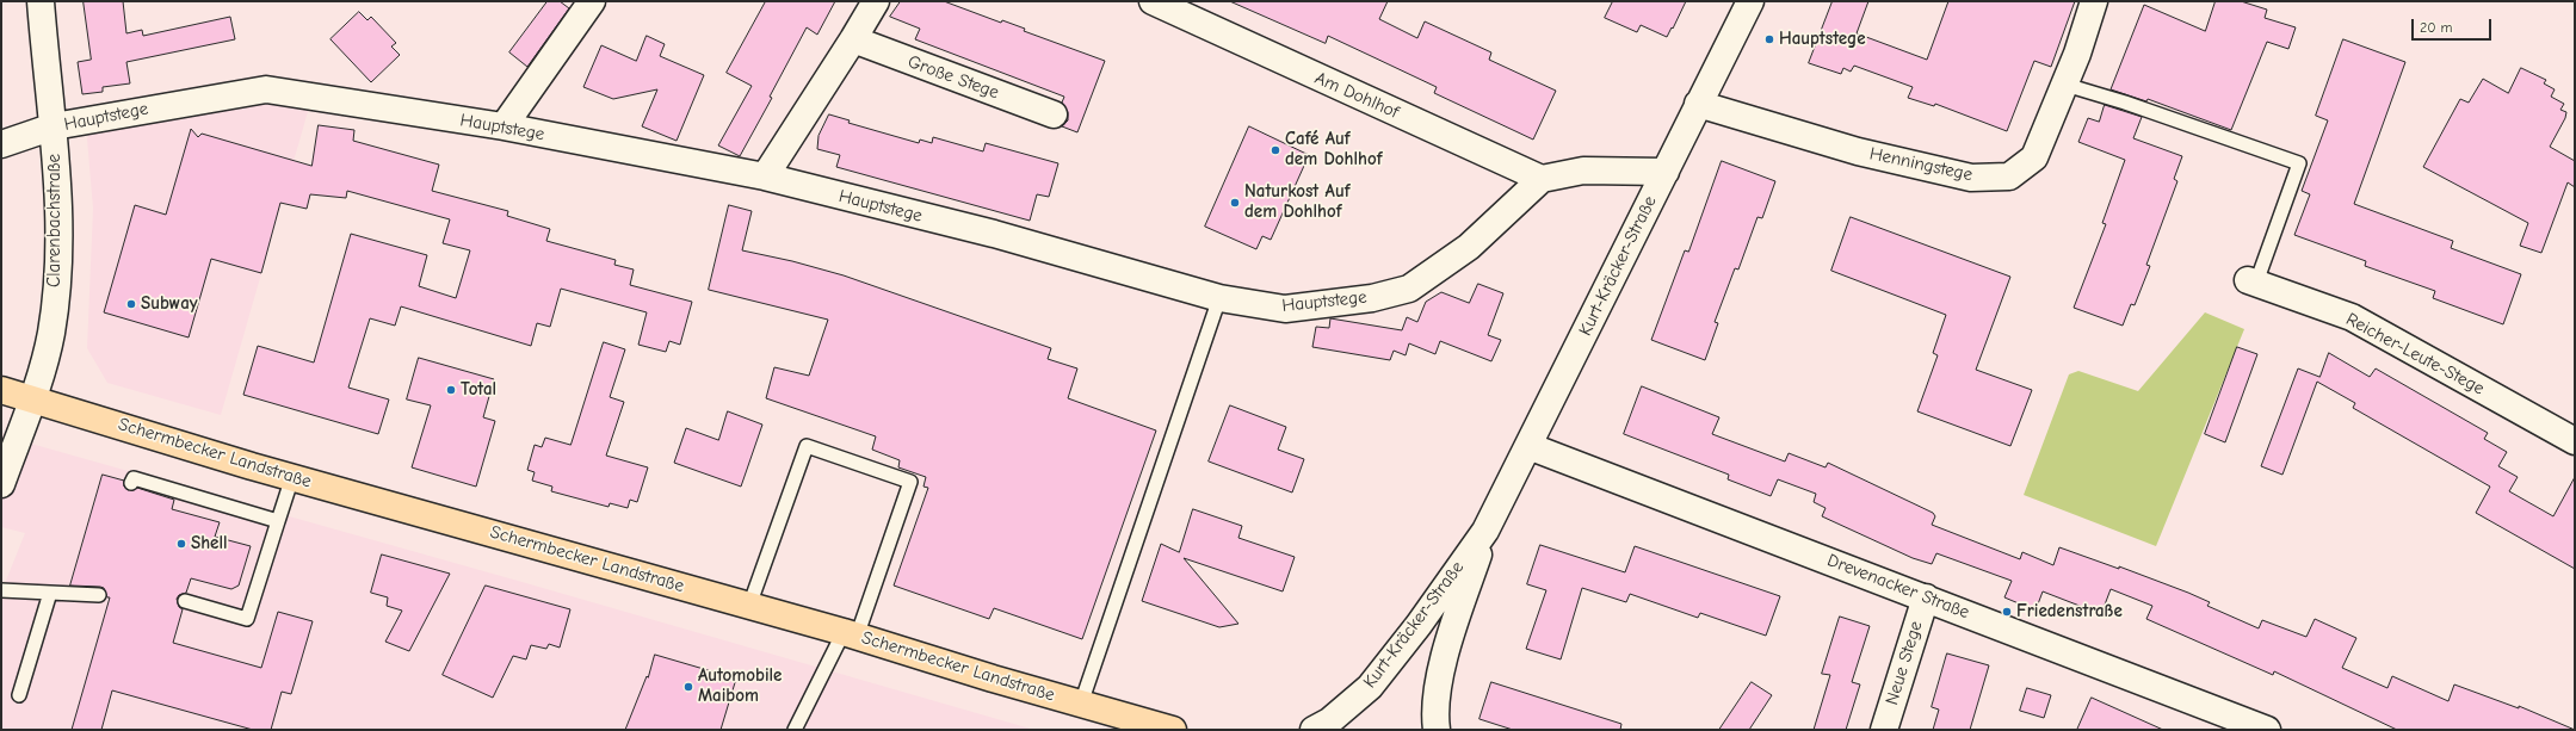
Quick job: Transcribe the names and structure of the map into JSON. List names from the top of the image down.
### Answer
{
  "streets": {
    "main road": ["Schermbecker Landstraße"],
    "street": [
      "Große Stege",
      "Am Dohlhof",
      "Hauptstege",
      "Henningstege",
      "Clarenbachstraße",
      "Kurt-Kräcker-Straße",
      "Reicher-Leute-Stege",
      "Drevenacker Straße",
      "Neue Stege"
    ]
  },
  "crossings": [
    ["Am Dohlhof", "Hauptstege"],
    ["Hauptstege", "Clarenbachstraße"],
    ["Henningstege", "Kurt-Kräcker-Straße"],
    ["Clarenbachstraße", "Schermbecker Landstraße"],
    ["Kurt-Kräcker-Straße", "Drevenacker Straße"],
    ["Drevenacker Straße", "Neue Stege"]
  ],
  "places": [
    "Hauptstege",
    "Café Auf dem Dohlhof",
    "Naturkost Auf dem Dohlhof",
    "Subway",
    "Total",
    "Shell",
    "Friedenstraße",
    "Automobile Maibom"
  ],
  "scale_bar": "20 m"
}
